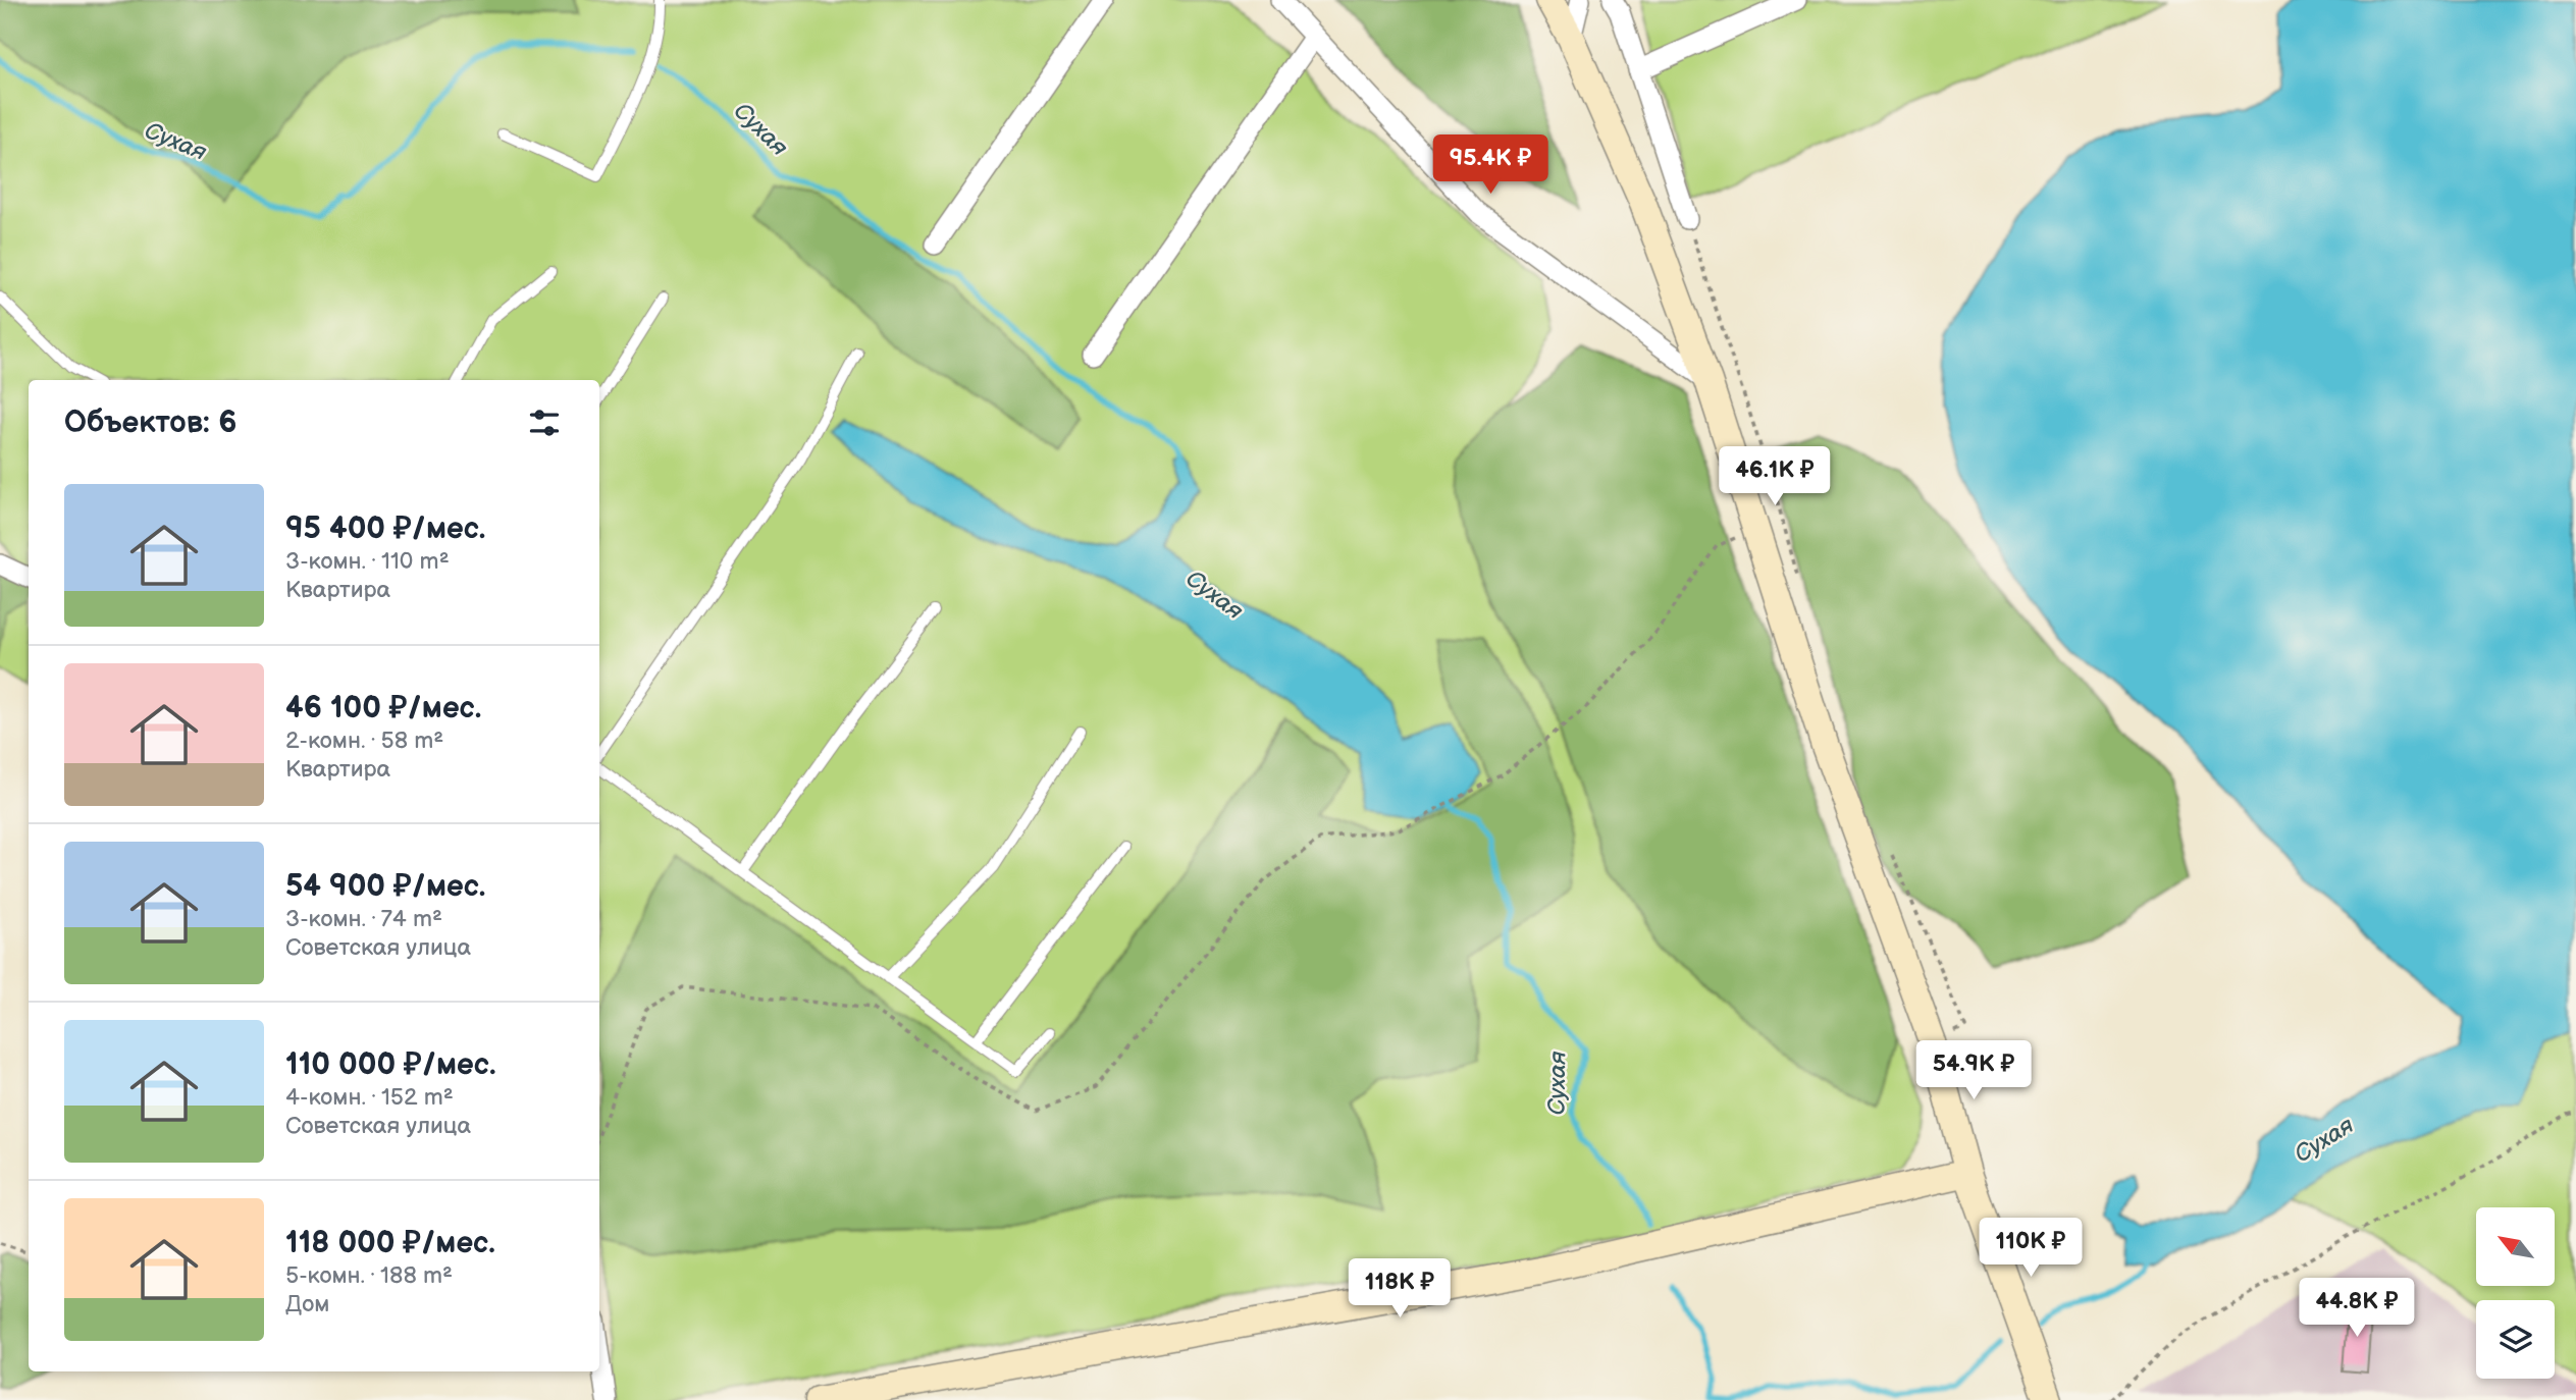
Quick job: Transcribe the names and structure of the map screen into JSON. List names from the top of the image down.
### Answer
{
  "water": ["Сухая"],
  "north": "top left",
  "page": {
    "price": [
      "95.4K ₽",
      "46.1K ₽",
      "54.9K ₽",
      "110K ₽",
      "118K ₽",
      "44.8K ₽"
    ],
    "heading": "Объектов: 6",
    "list": [
      {
        "name": "95 400 ₽/мес.",
        "note": "3-комн. · 110 m² · Квартира"
      },
      {
        "name": "46 100 ₽/мес.",
        "note": "2-комн. · 58 m² · Квартира"
      },
      {
        "name": "54 900 ₽/мес.",
        "note": "3-комн. · 74 m² · Советская улица"
      },
      {
        "name": "110 000 ₽/мес.",
        "note": "4-комн. · 152 m² · Советская улица"
      },
      {
        "name": "118 000 ₽/мес.",
        "note": "5-комн. · 188 m² · Дом"
      }
    ]
  }
}
